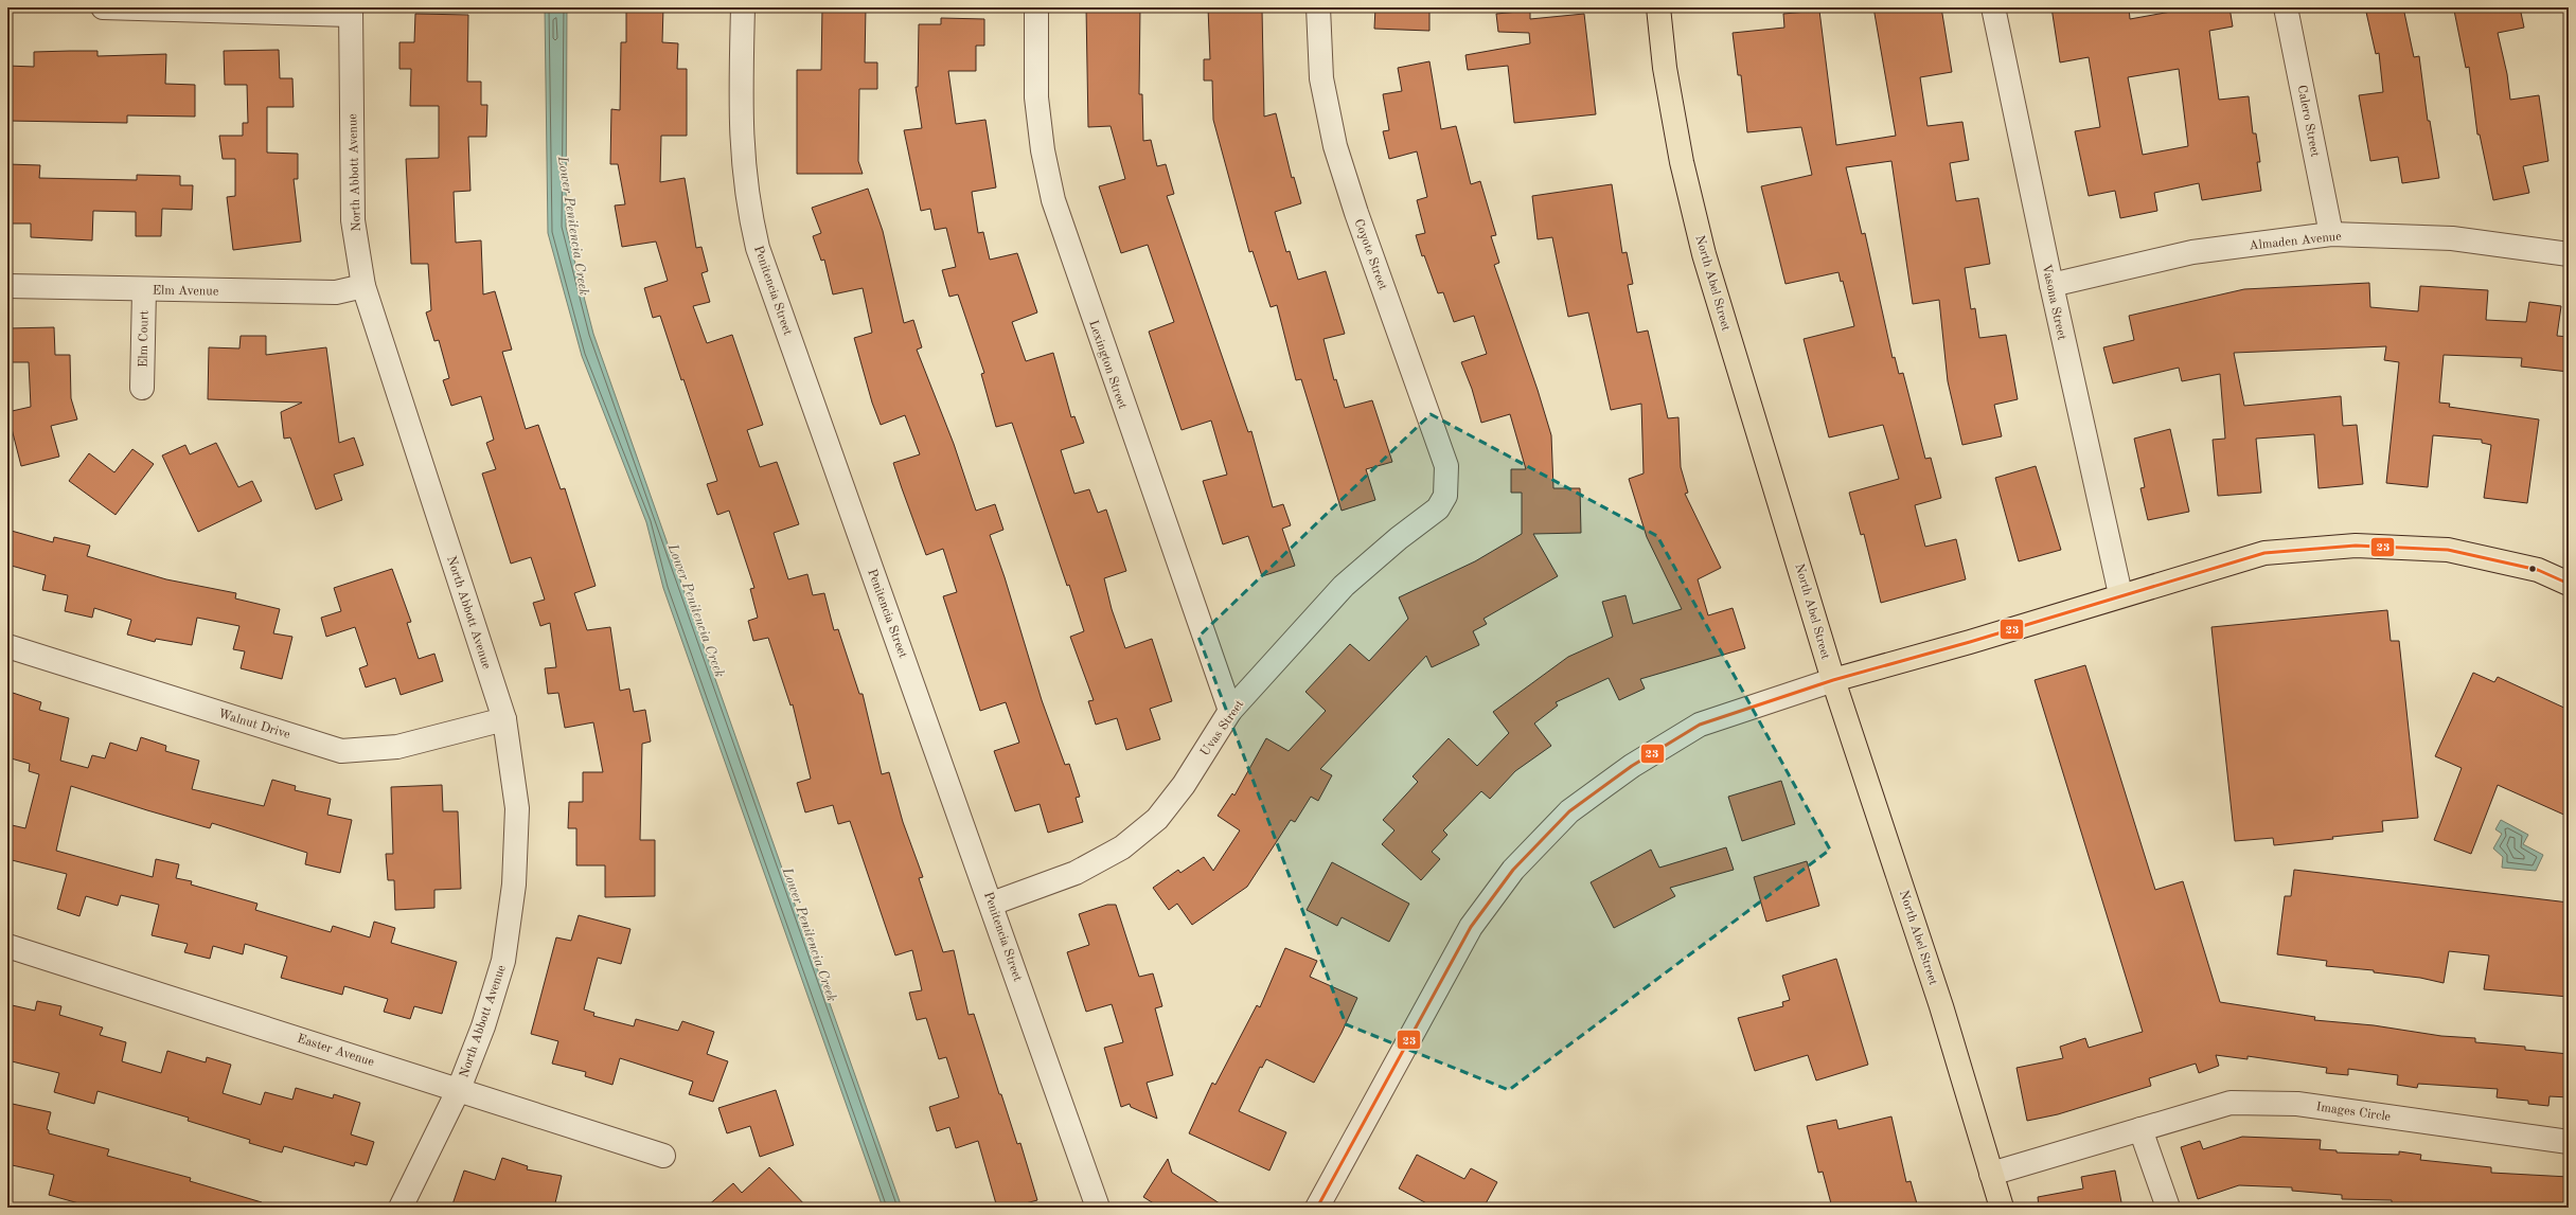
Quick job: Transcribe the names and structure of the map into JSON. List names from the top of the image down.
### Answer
{
  "streets": {
    "main road": ["North Abel Street"],
    "street": [
      "Calero Street",
      "North Abbott Avenue",
      "Almaden Avenue",
      "Coyote Street",
      "Elm Avenue",
      "Penitencia Street",
      "Vasona Street",
      "Elm Court",
      "Lexington Street",
      "Walnut Drive",
      "Uvas Street",
      "Easter Avenue",
      "Images Circle"
    ]
  },
  "crossings": [
    ["Calero Street", "Almaden Avenue"],
    ["North Abbott Avenue", "Elm Avenue"],
    ["North Abbott Avenue", "Walnut Drive"],
    ["North Abbott Avenue", "Easter Avenue"],
    ["Almaden Avenue", "Vasona Street"],
    ["Coyote Street", "Uvas Street"],
    ["North Abel Street", "Images Circle"],
    ["Elm Avenue", "Elm Court"],
    ["Penitencia Street", "Uvas Street"],
    ["Lexington Street", "Uvas Street"]
  ],
  "water": ["Lower Penitencia Creek"],
  "lines": ["transit line 23"]
}
